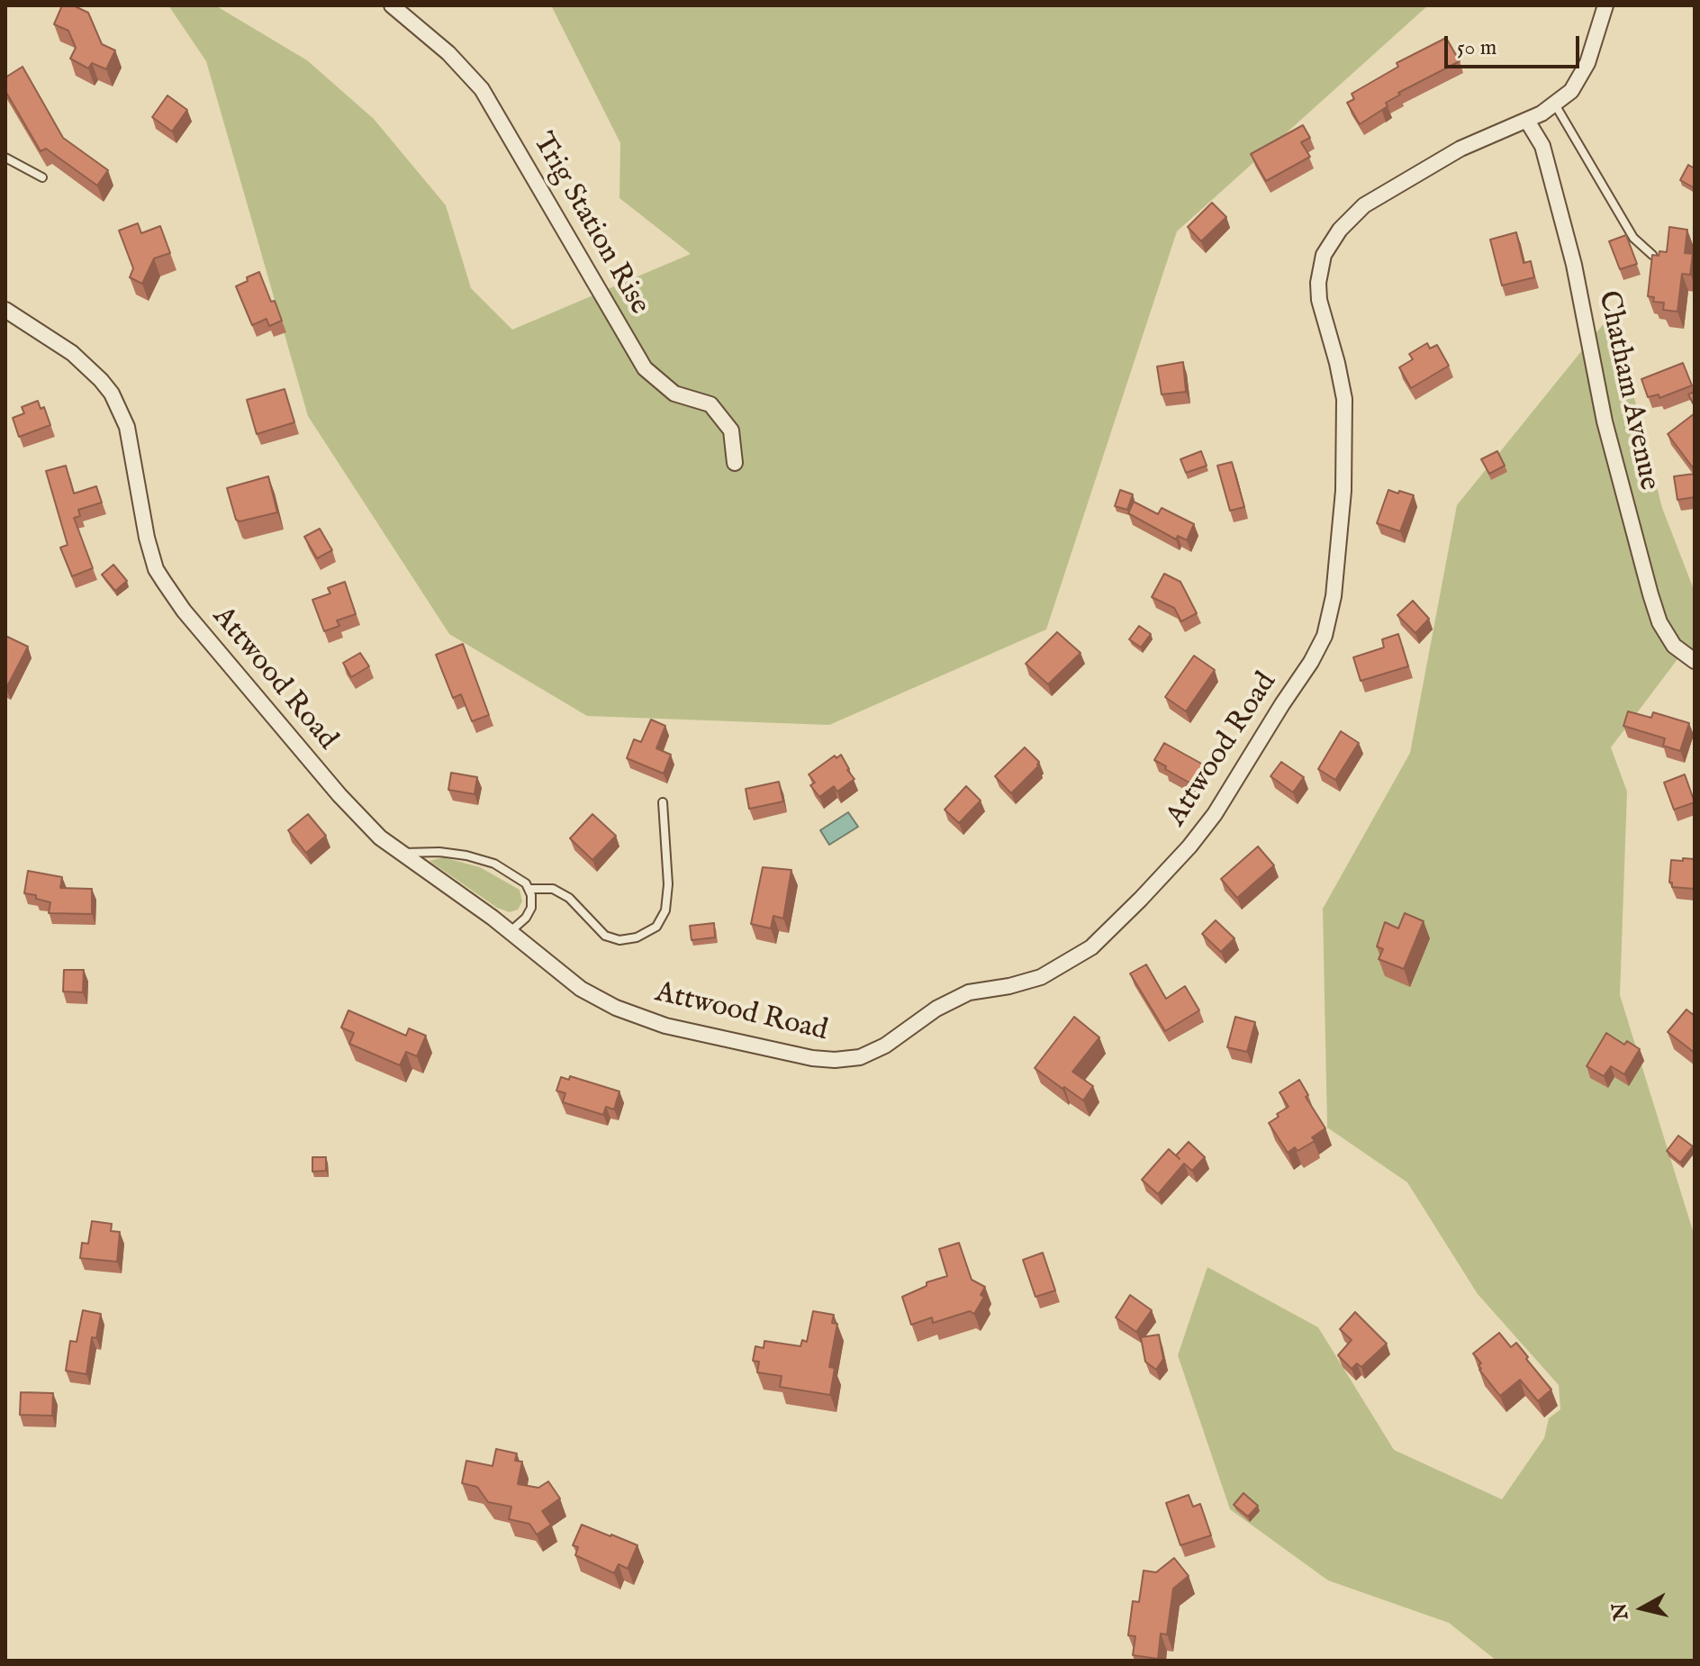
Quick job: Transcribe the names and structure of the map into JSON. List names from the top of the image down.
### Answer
{
  "streets": {
    "street": ["Trig Station Rise", "Chatham Avenue", "Attwood Road"]
  },
  "crossings": [
    ["Chatham Avenue", "Attwood Road"]
  ],
  "scale_bar": "50 m",
  "north": "left"
}
